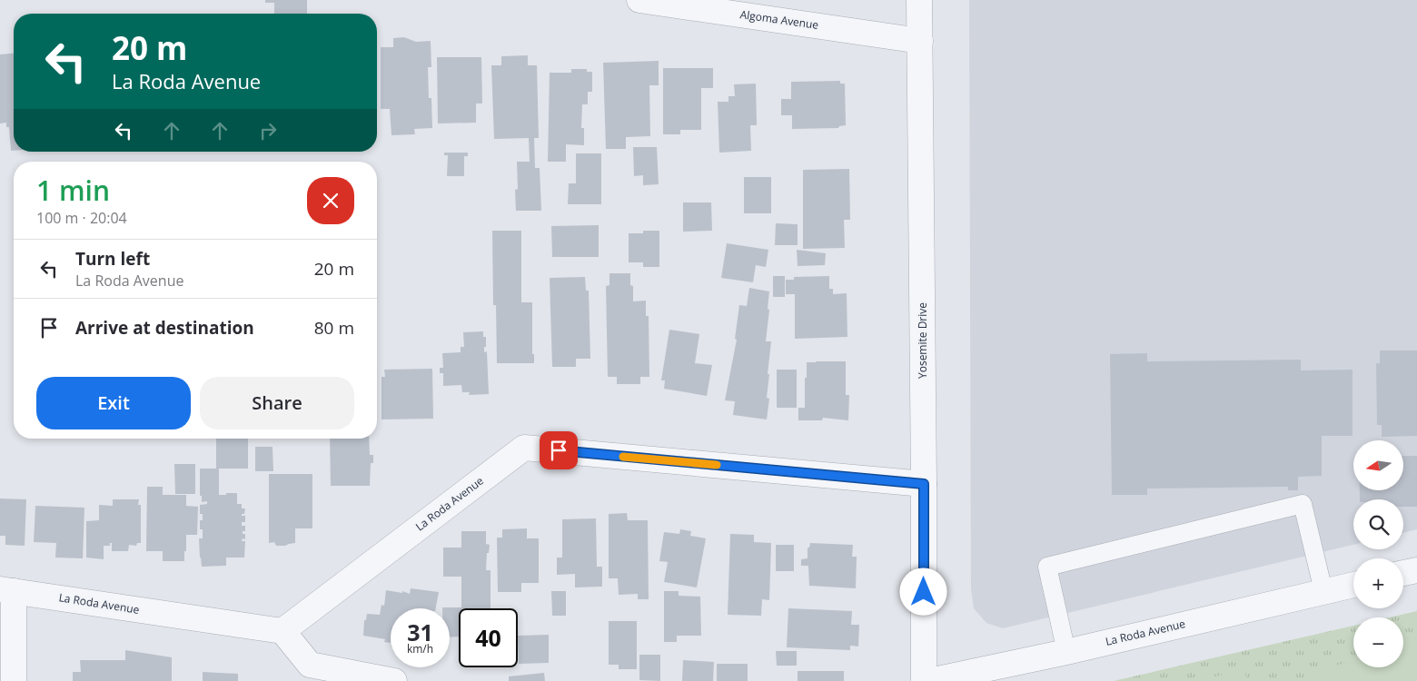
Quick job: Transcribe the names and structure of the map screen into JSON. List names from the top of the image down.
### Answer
{
  "streets": {
    "street": ["Algoma Avenue", "Yosemite Drive", "La Roda Avenue"]
  },
  "crossings": [
    ["Algoma Avenue", "Yosemite Drive"],
    ["Yosemite Drive", "La Roda Avenue"]
  ],
  "north": "left",
  "page": {
    "turn": ["20 m", "La Roda Avenue"],
    "heading": ["1 min", "100 m · 20:04"],
    "list": [
      {
        "name": "Turn left",
        "note": "La Roda Avenue",
        "value": "20 m"
      },
      {
        "name": "Arrive at destination",
        "value": "80 m"
      }
    ],
    "buttons": ["Exit", "Share"],
    "map_buttons": ["+", "−"],
    "speed": "31 km/h",
    "limit": "40"
  }
}
